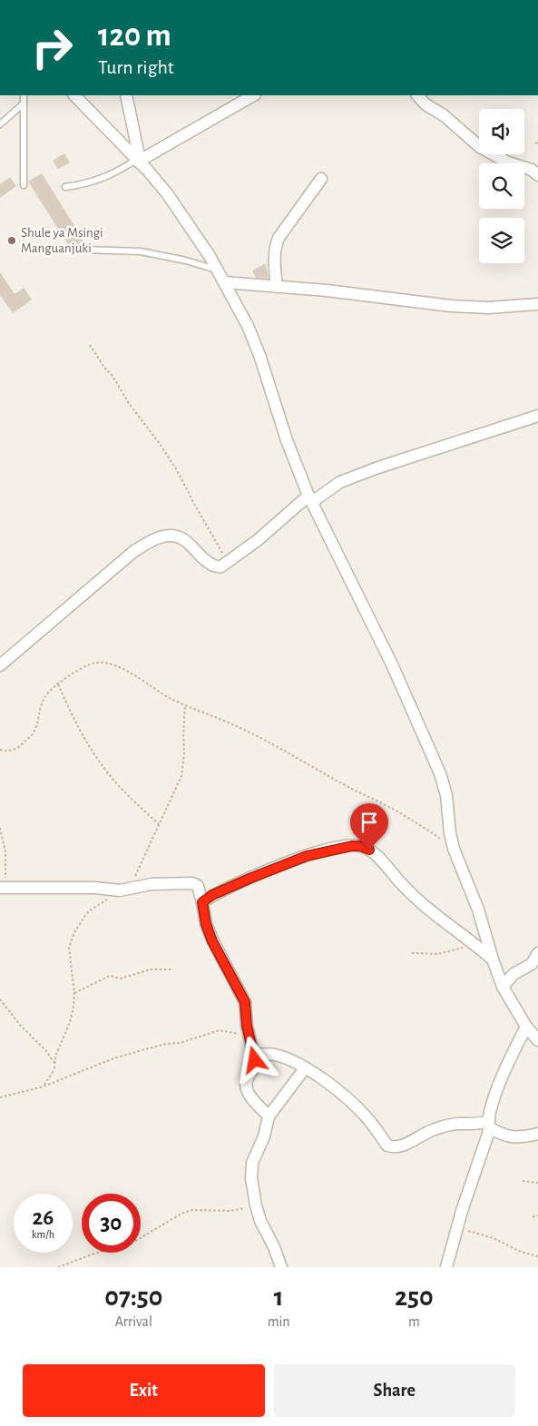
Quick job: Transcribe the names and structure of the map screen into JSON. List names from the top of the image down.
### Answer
{
  "places": ["Shule ya Msingi Manguanjuki"],
  "page": {
    "turn": ["120 m", "Turn right"],
    "speed": "26 km/h",
    "limit": "30",
    "eta": [
      "07:50",
      "Arrival",
      "1",
      "min",
      "250",
      "m"
    ],
    "buttons": ["Exit", "Share"]
  }
}
